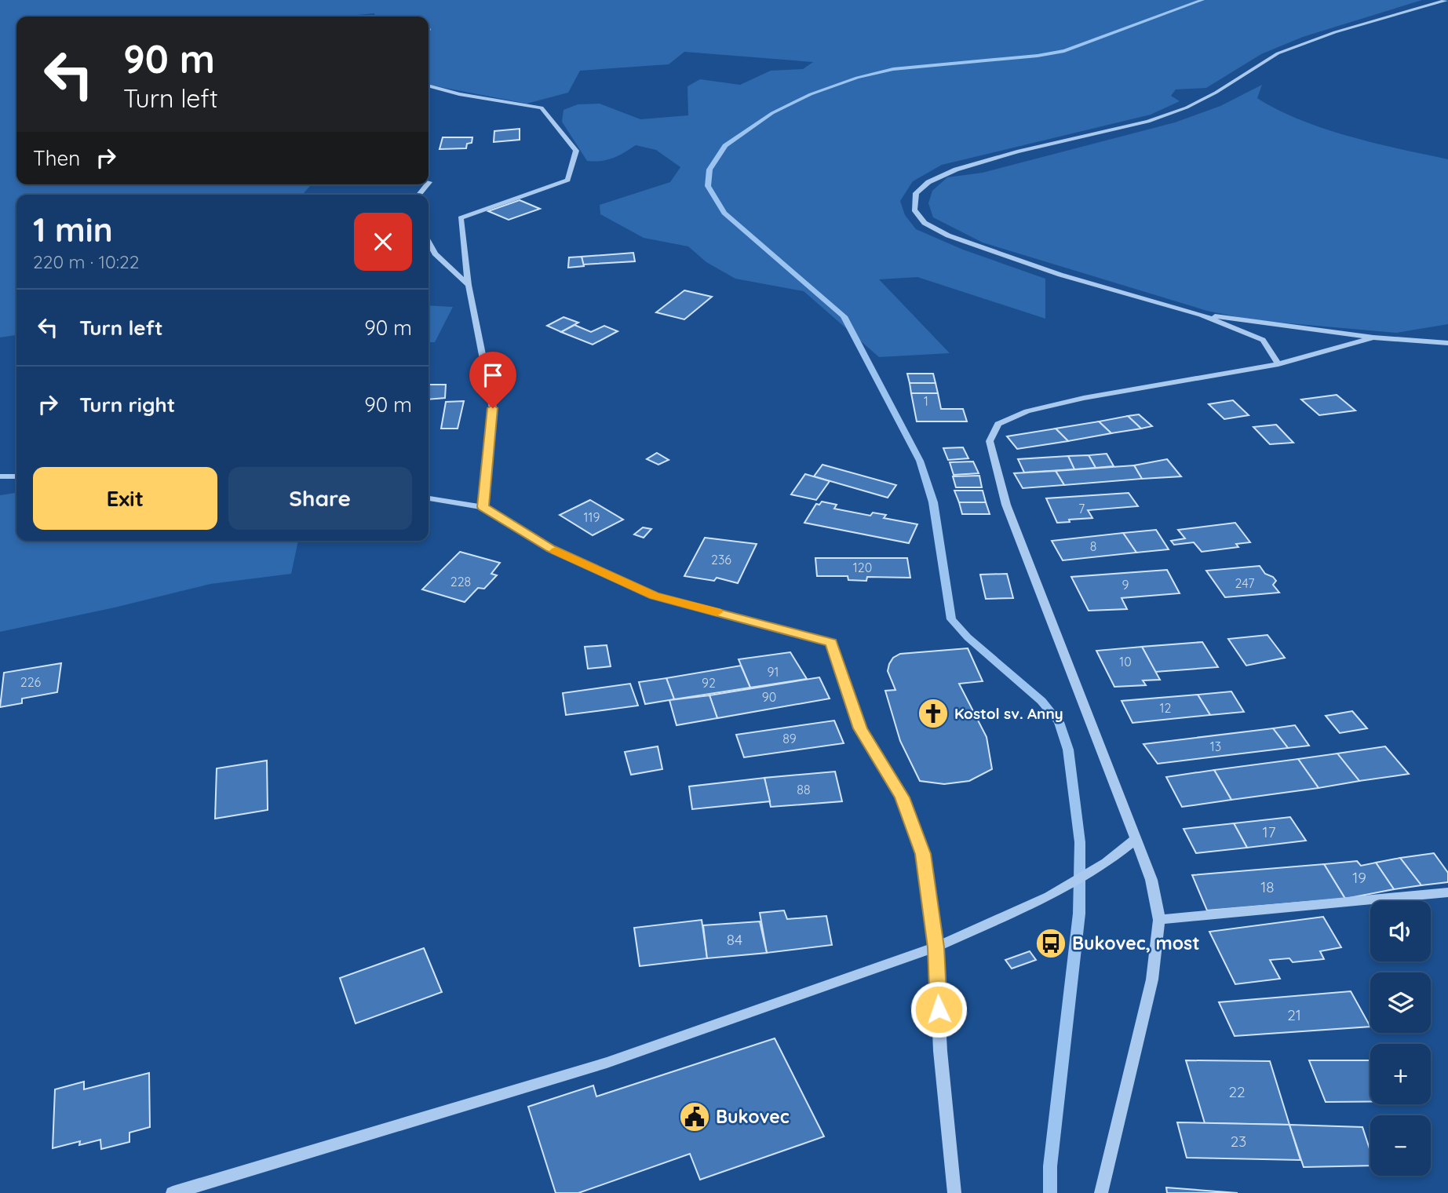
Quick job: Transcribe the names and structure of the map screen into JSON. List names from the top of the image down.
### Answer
{
  "places": {
    "church": ["Kostol sv. Anny"],
    "bus stop": ["Bukovec, most"],
    "public building": ["Bukovec"]
  },
  "house_numbers": [
    "1",
    "7",
    "119",
    "8",
    "236",
    "120",
    "228",
    "247",
    "9",
    "10",
    "91",
    "226",
    "92",
    "90",
    "12",
    "89",
    "13",
    "88",
    "17",
    "19",
    "18",
    "84",
    "21",
    "22",
    "23"
  ],
  "page": {
    "turn": ["90 m", "Turn left"],
    "then": "Then",
    "heading": ["1 min", "220 m · 10:22"],
    "list": [
      {
        "name": "Turn left",
        "value": "90 m"
      },
      {
        "name": "Turn right",
        "value": "90 m"
      }
    ],
    "buttons": ["Exit", "Share"],
    "map_buttons": ["+", "−"]
  }
}
